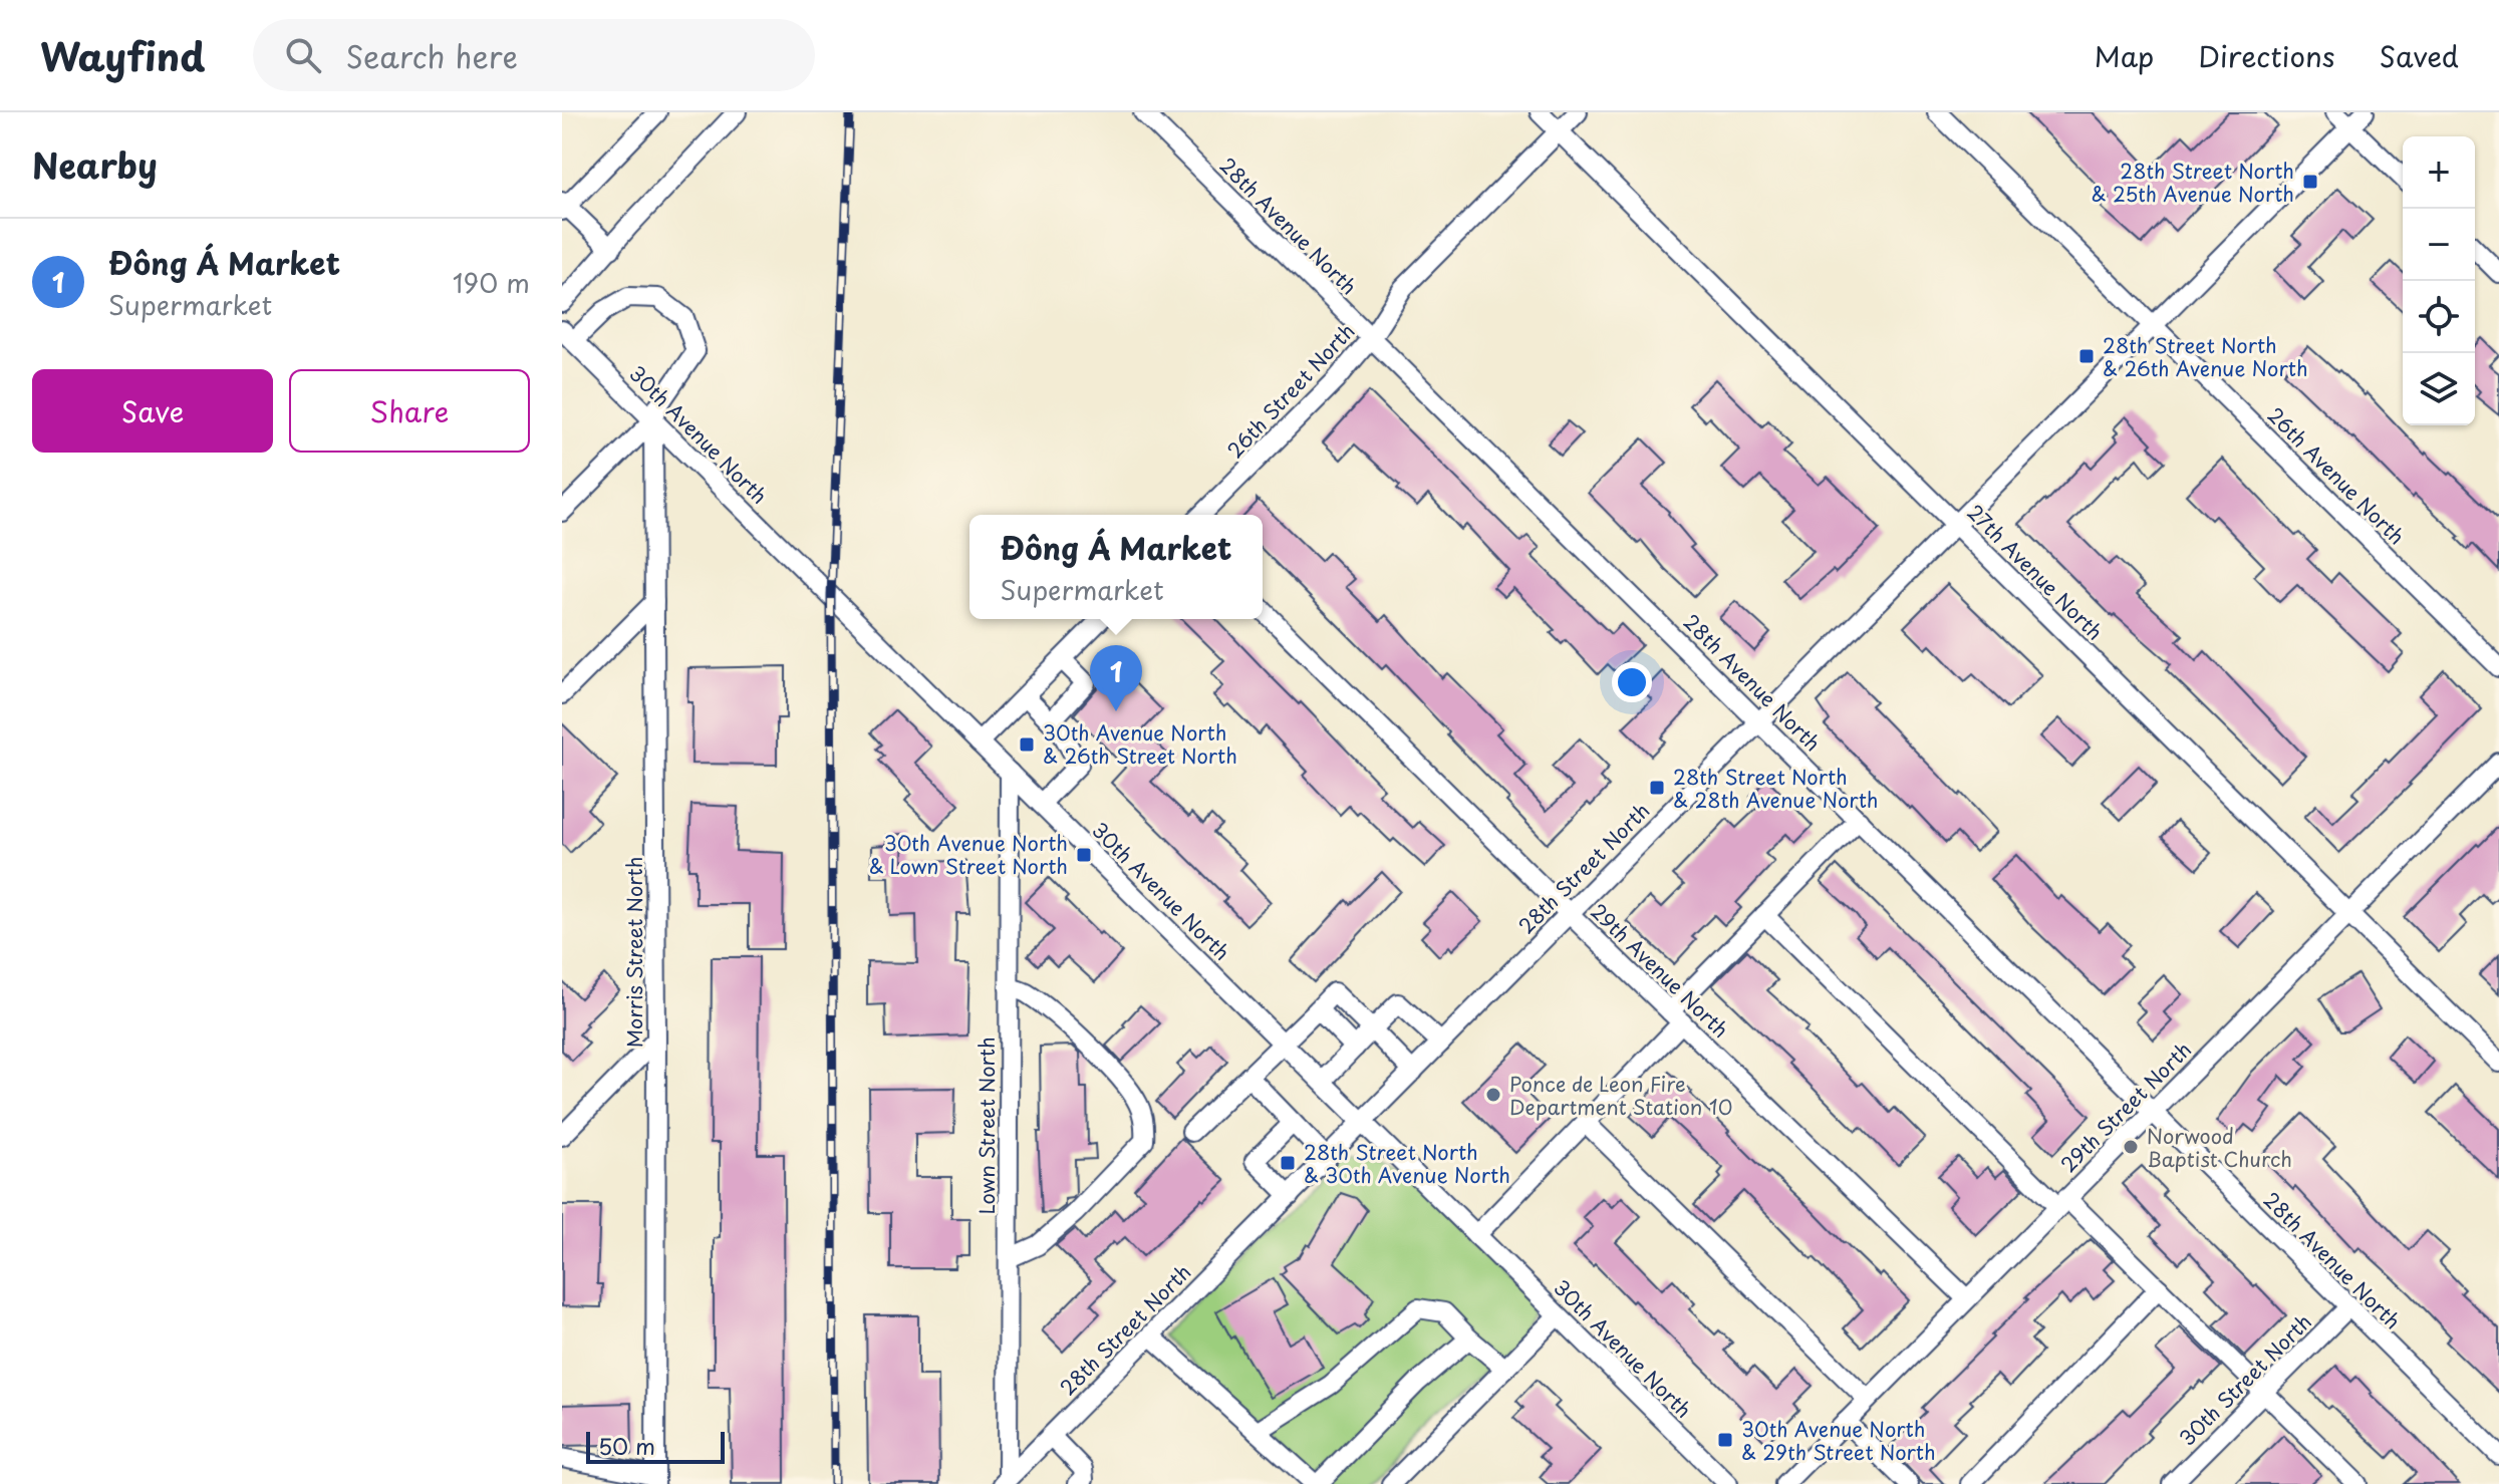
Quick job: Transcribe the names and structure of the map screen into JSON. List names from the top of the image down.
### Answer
{
  "streets": {
    "street": [
      "28th Avenue North",
      "26th Street North",
      "30th Avenue North",
      "26th Avenue North",
      "27th Avenue North",
      "28th Street North",
      "Morris Street North",
      "29th Avenue North",
      "29th Street North",
      "Lown Street North",
      "30th Street North"
    ]
  },
  "crossings": [
    ["28th Avenue North", "26th Street North"],
    ["28th Avenue North", "28th Street North"],
    ["28th Avenue North", "29th Street North"],
    ["28th Avenue North", "30th Street North"],
    ["26th Street North", "27th Avenue North"],
    ["30th Avenue North", "28th Street North"],
    ["30th Avenue North", "Morris Street North"],
    ["30th Avenue North", "Lown Street North"],
    ["26th Avenue North", "28th Street North"],
    ["27th Avenue North", "28th Street North"],
    ["27th Avenue North", "29th Street North"],
    ["28th Street North", "29th Avenue North"],
    ["28th Street North", "Lown Street North"],
    ["29th Avenue North", "29th Street North"]
  ],
  "places": {
    "transit": [
      "28th Street North & 25th Avenue North",
      "28th Street North & 26th Avenue North",
      "30th Avenue North & 26th Street North",
      "28th Street North & 28th Avenue North",
      "30th Avenue North & Lown Street North",
      "28th Street North & 30th Avenue North",
      "30th Avenue North & 29th Street North"
    ],
    "other": ["Ponce de Leon Fire Department Station 10", "Norwood Baptist Church"]
  },
  "scale_bar": "50 m",
  "page": {
    "header": "Wayfind",
    "search": "Search here",
    "nav": ["Map", "Directions", "Saved"],
    "heading": "Nearby",
    "map_buttons": ["+", "−"],
    "list": [
      {
        "mark": "1",
        "name": "Đông Á Market",
        "note": "Supermarket",
        "value": "190 m"
      }
    ],
    "buttons": ["Save", "Share"],
    "popup": ["Đông Á Market", "Supermarket"],
    "pins": "1",
    "scale": "50 m"
  }
}
